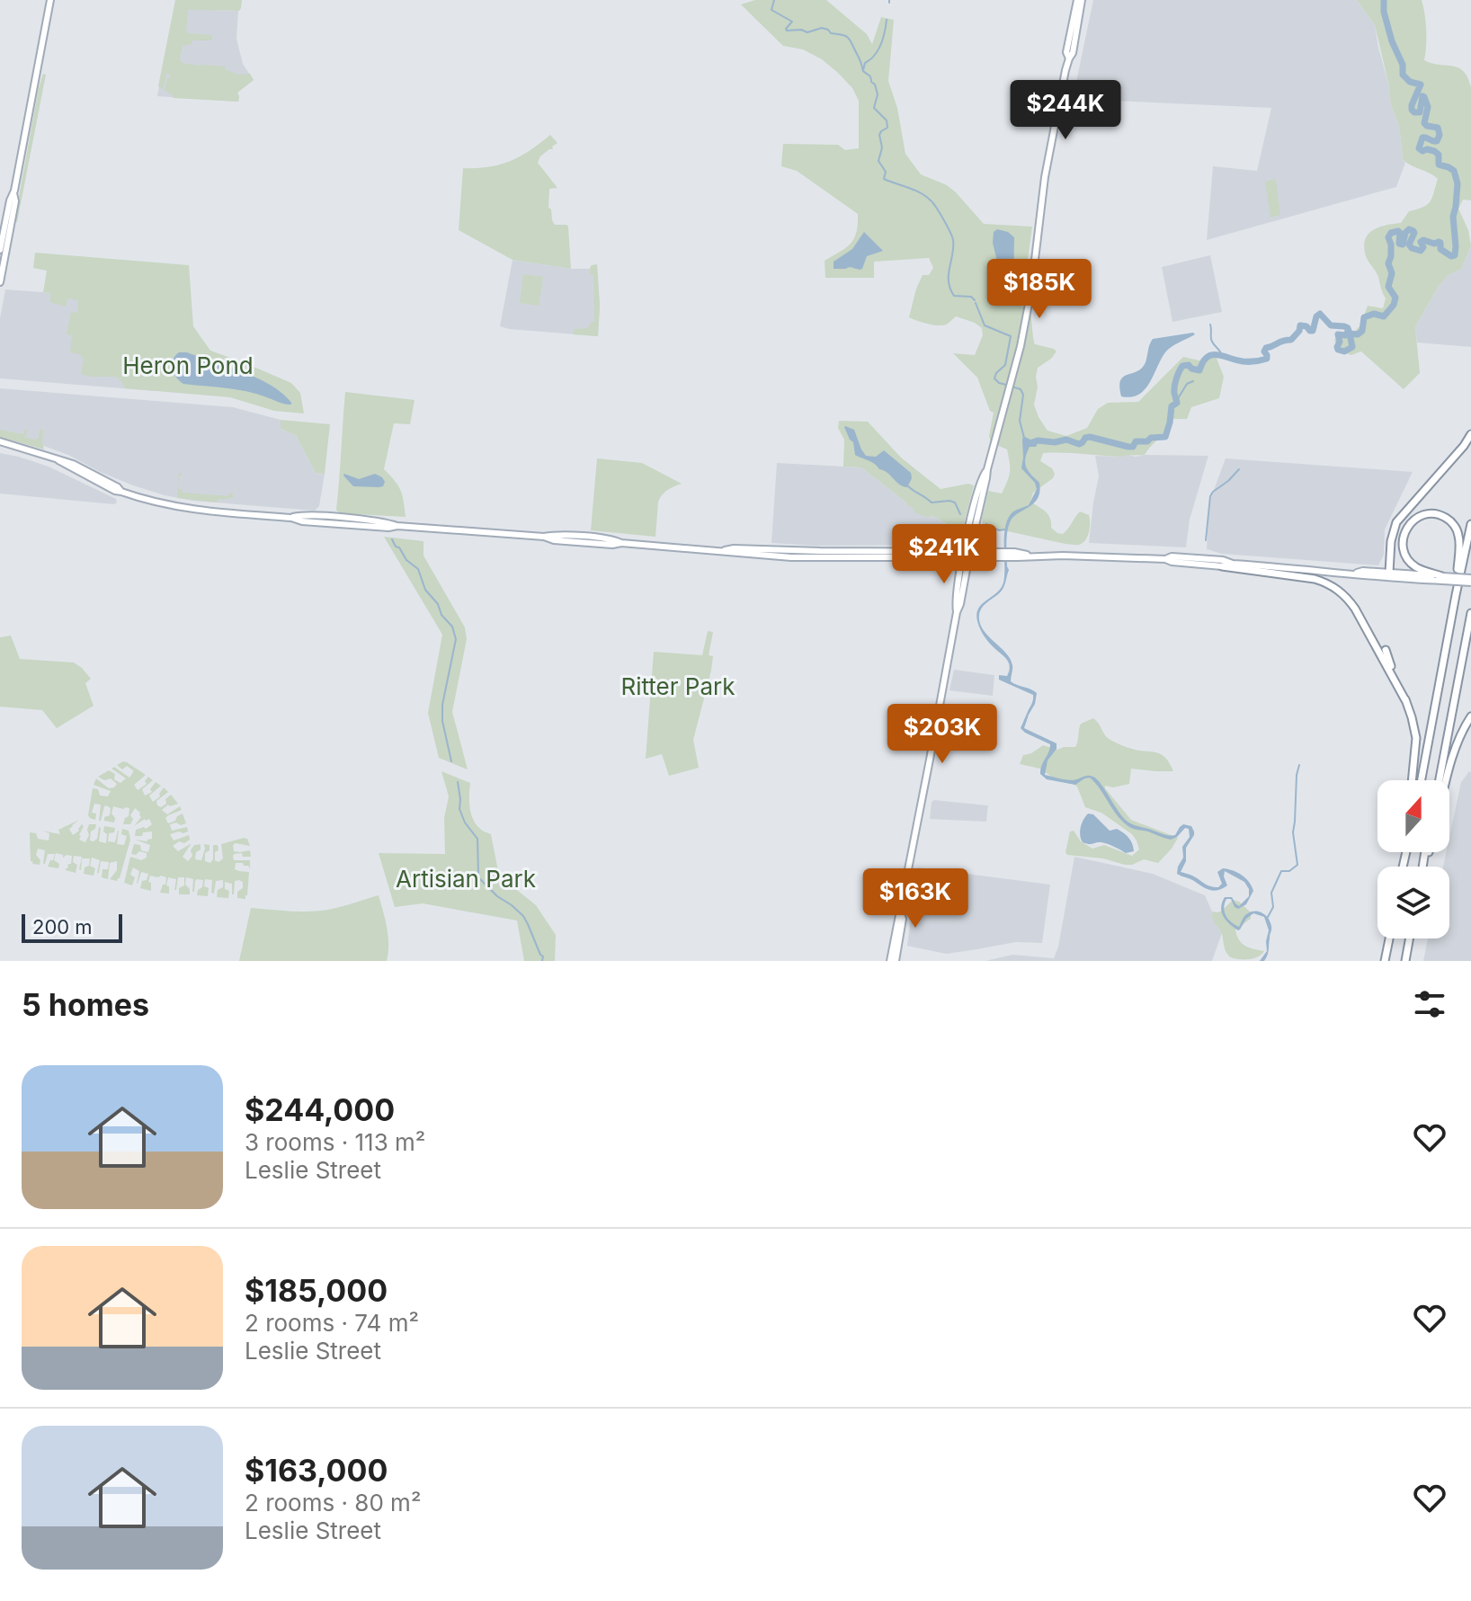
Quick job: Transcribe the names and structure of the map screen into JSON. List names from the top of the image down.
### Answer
{
  "parks": ["Heron Pond", "Ritter Park", "Artisian Park"],
  "scale_bar": "200 m",
  "north": "top",
  "page": {
    "price": [
      "$244K",
      "$185K",
      "$241K",
      "$203K",
      "$163K"
    ],
    "scale": "200 m",
    "heading": "5 homes",
    "list": [
      {
        "name": "$244,000",
        "note": "3 rooms · 113 m² · Leslie Street"
      },
      {
        "name": "$185,000",
        "note": "2 rooms · 74 m² · Leslie Street"
      },
      {
        "name": "$163,000",
        "note": "2 rooms · 80 m² · Leslie Street"
      }
    ]
  }
}
